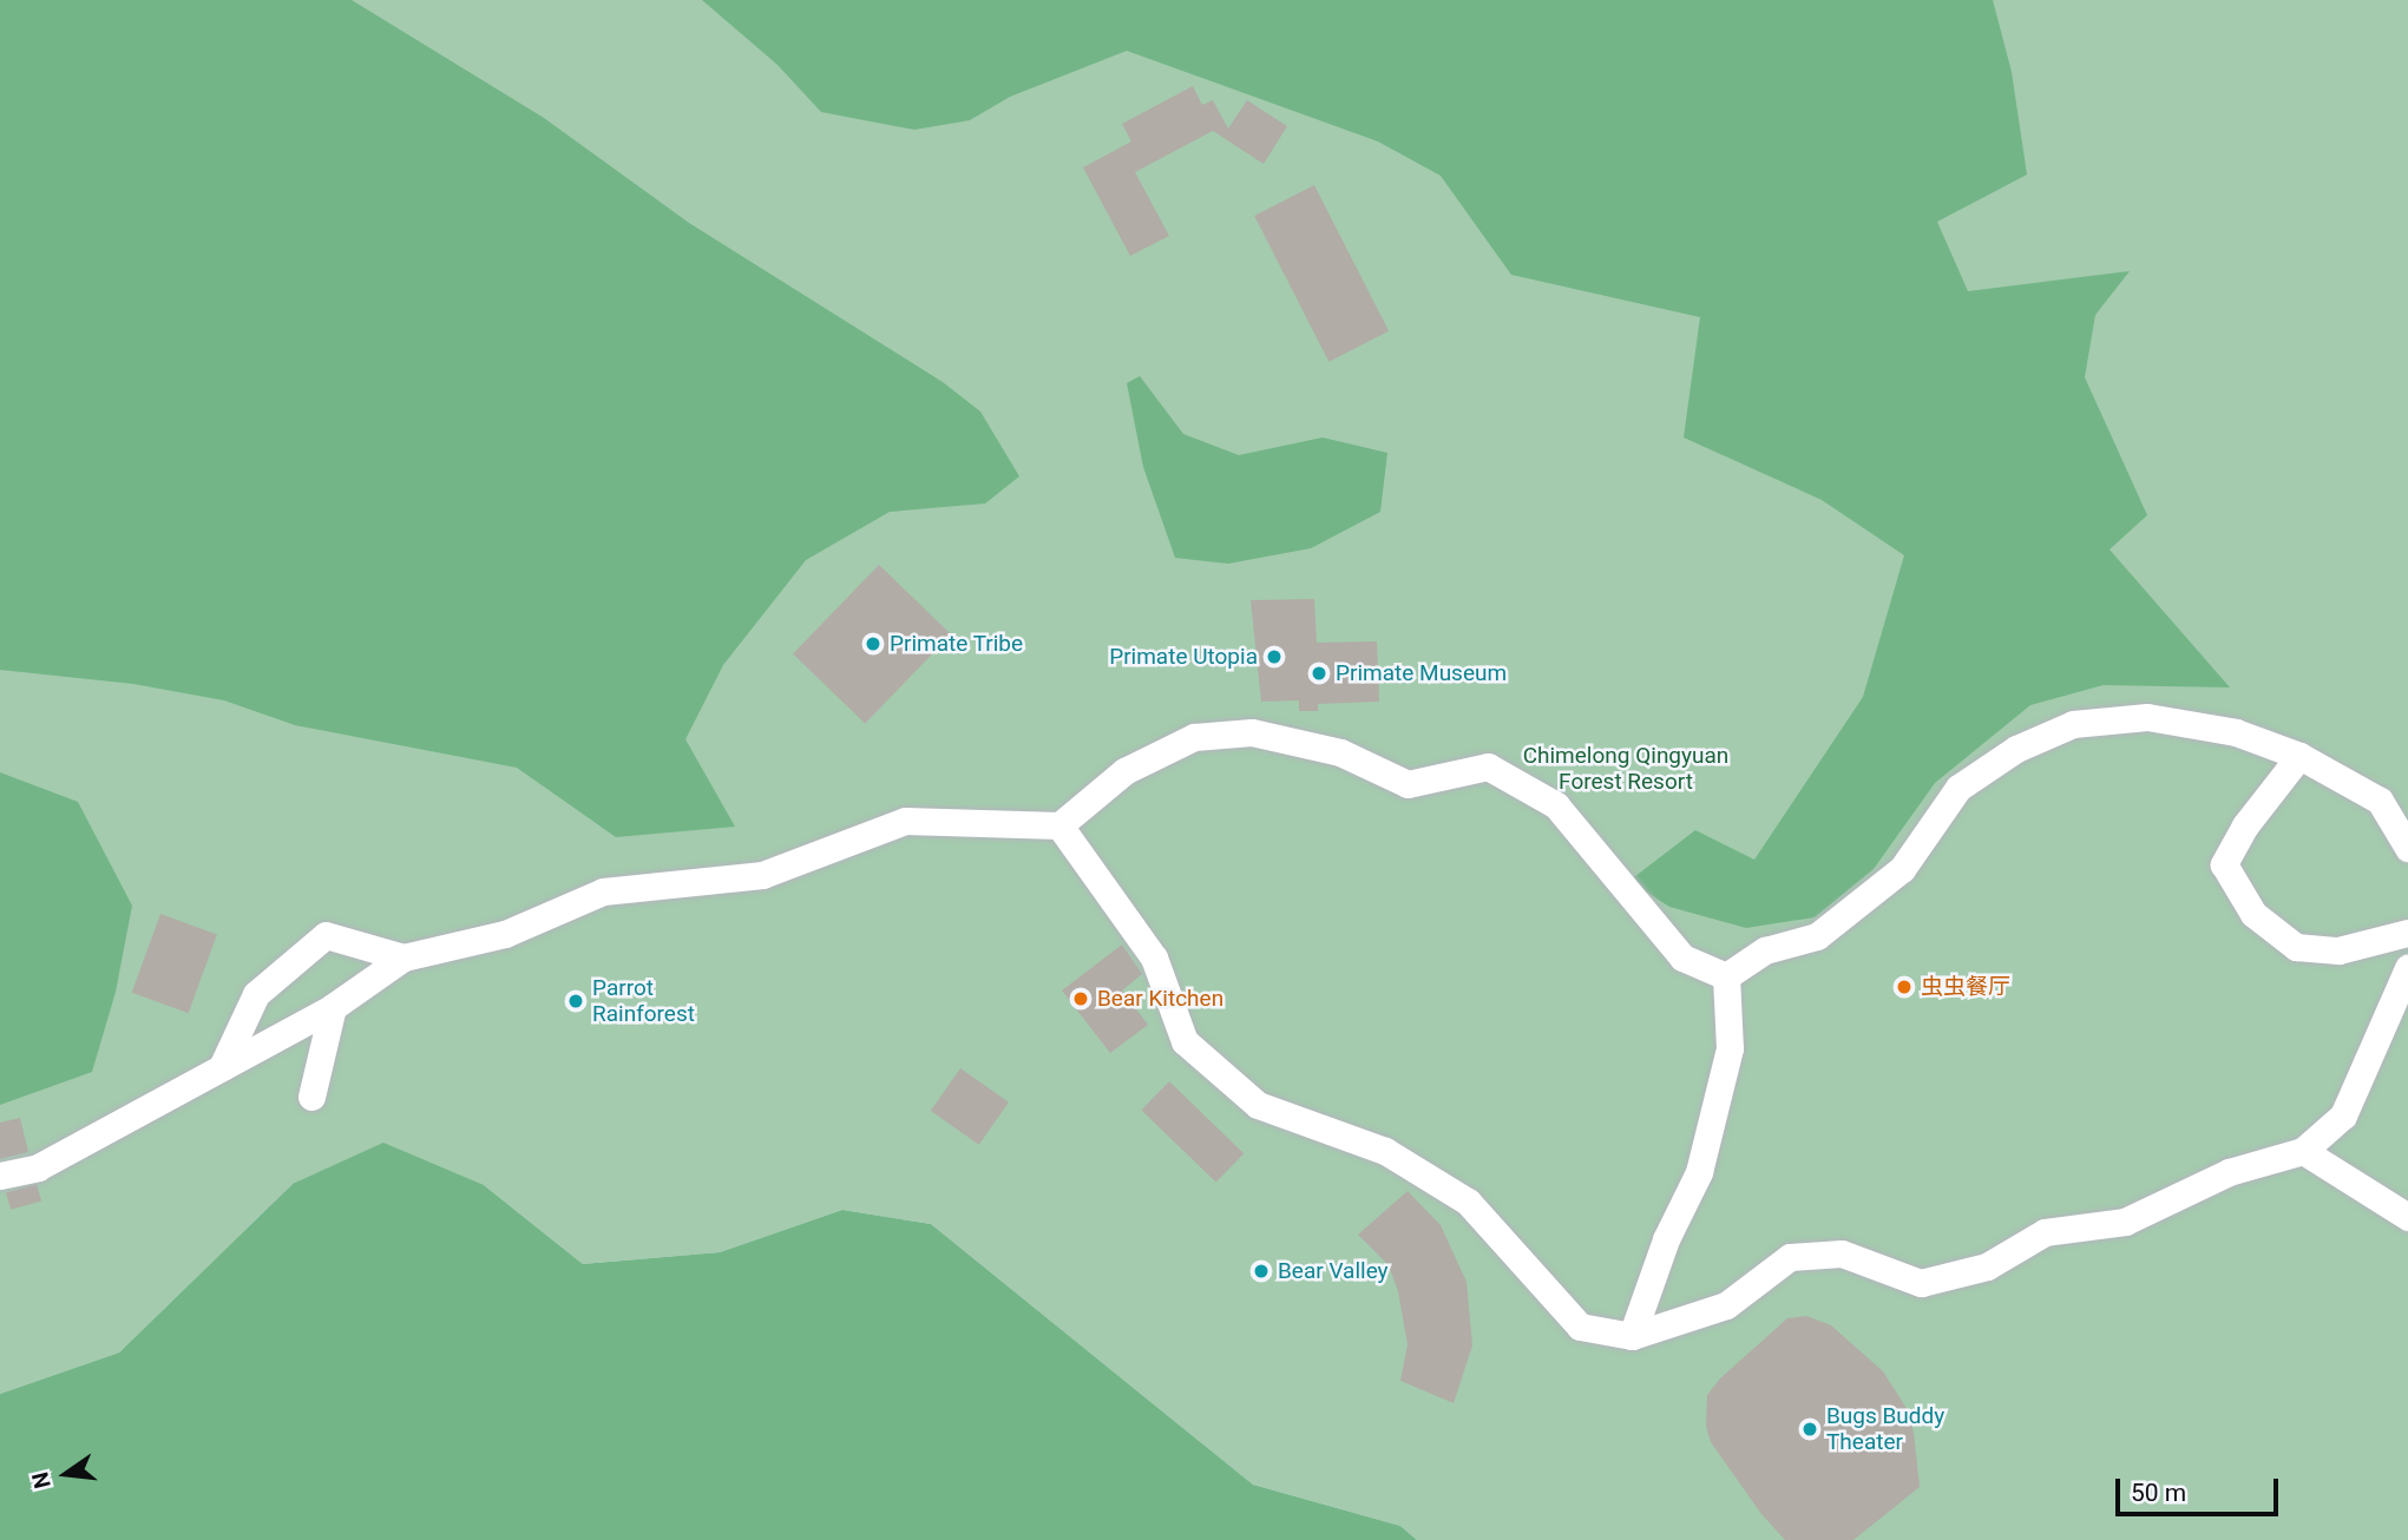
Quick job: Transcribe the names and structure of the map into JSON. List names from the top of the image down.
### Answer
{
  "parks": ["Chimelong Qingyuan Forest Resort"],
  "places": [
    "Primate Tribe",
    "Primate Utopia",
    "Primate Museum",
    "虫虫餐厅",
    "Bear Kitchen",
    "Parrot Rainforest",
    "Bear Valley",
    "Bugs Buddy Theater"
  ],
  "scale_bar": "50 m",
  "north": "left"
}
